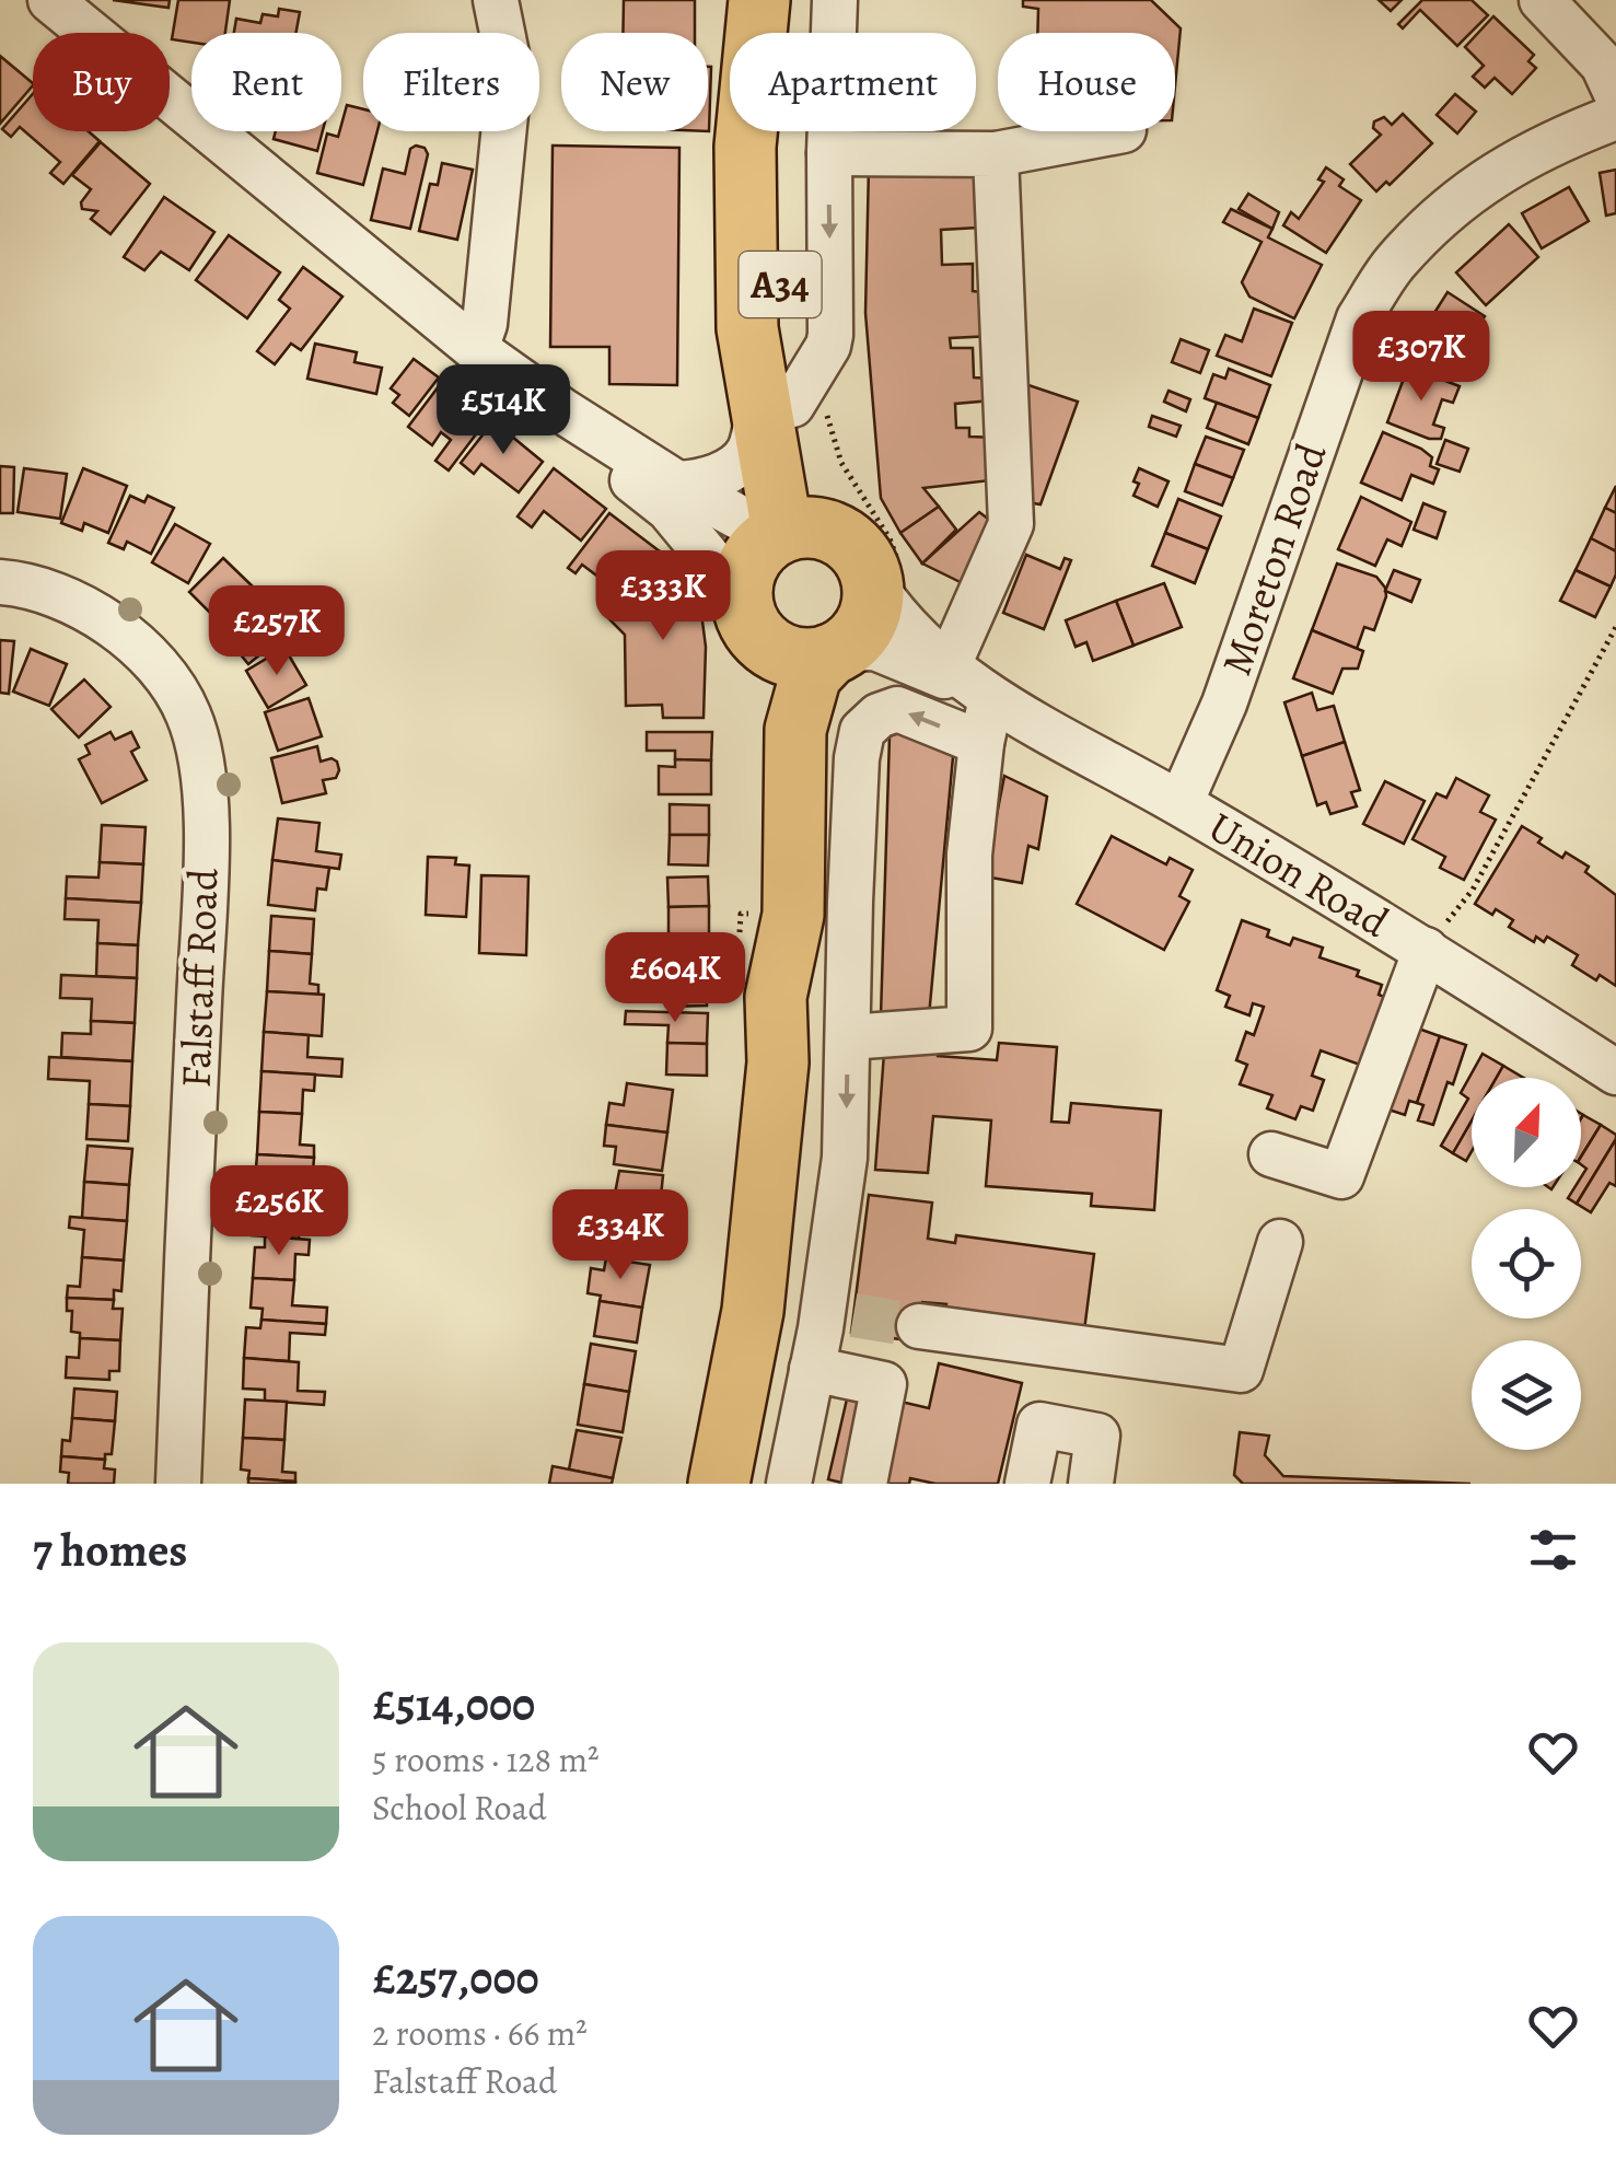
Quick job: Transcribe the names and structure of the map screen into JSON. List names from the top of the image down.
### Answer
{
  "streets": {
    "highway": ["A34"],
    "street": ["Moreton Road", "Union Road", "Falstaff Road"]
  },
  "crossings": [
    ["A34", "Union Road"],
    ["Moreton Road", "Union Road"]
  ],
  "north": "top right",
  "page": {
    "chip": [
      "Buy",
      "Rent",
      "Filters",
      "New",
      "Apartment",
      "House"
    ],
    "price": [
      "£307K",
      "£514K",
      "£333K",
      "£257K",
      "£604K",
      "£256K",
      "£334K"
    ],
    "heading": "7 homes",
    "list": [
      {
        "name": "£514,000",
        "note": "5 rooms · 128 m² · School Road"
      },
      {
        "name": "£257,000",
        "note": "2 rooms · 66 m² · Falstaff Road"
      }
    ]
  }
}
